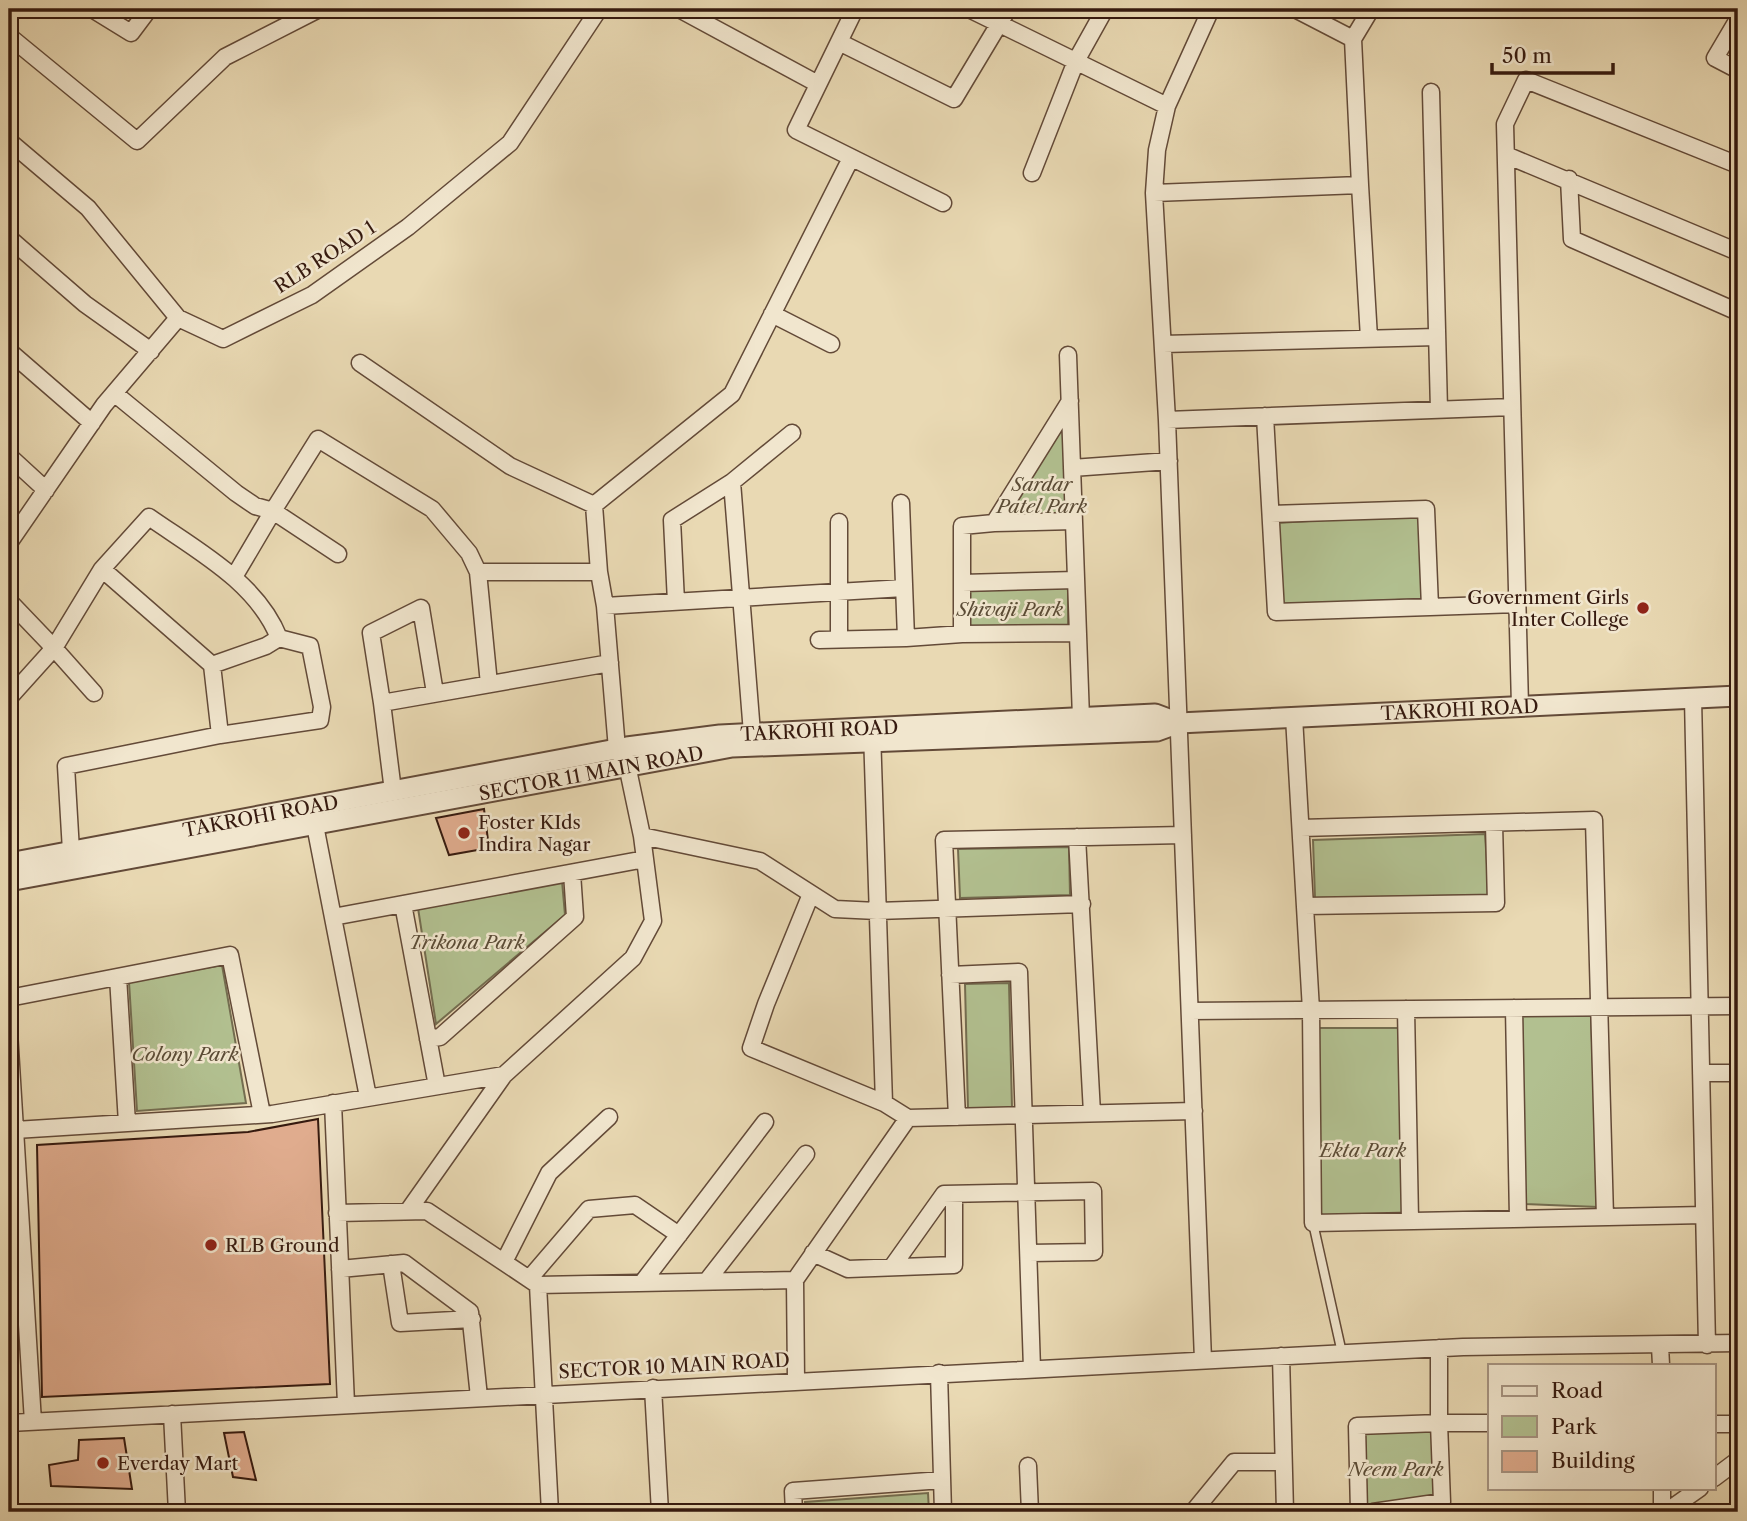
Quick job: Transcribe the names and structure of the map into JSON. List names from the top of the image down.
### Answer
{
  "streets": {
    "street": [
      "RLB ROAD 1",
      "TAKROHI ROAD",
      "SECTOR 11 MAIN ROAD",
      "SECTOR 10 MAIN ROAD"
    ]
  },
  "crossings": [
    ["TAKROHI ROAD", "SECTOR 11 MAIN ROAD"]
  ],
  "parks": [
    "Sardar Patel Park",
    "Shivaji Park",
    "Trikona Park",
    "Colony Park",
    "Ekta Park",
    "Neem Park"
  ],
  "places": [
    "Government Girls Inter College",
    "Foster KIds Indira Nagar",
    "RLB Ground",
    "Everday Mart"
  ],
  "legend": ["Road", "Park", "Building"],
  "scale_bar": "50 m"
}
